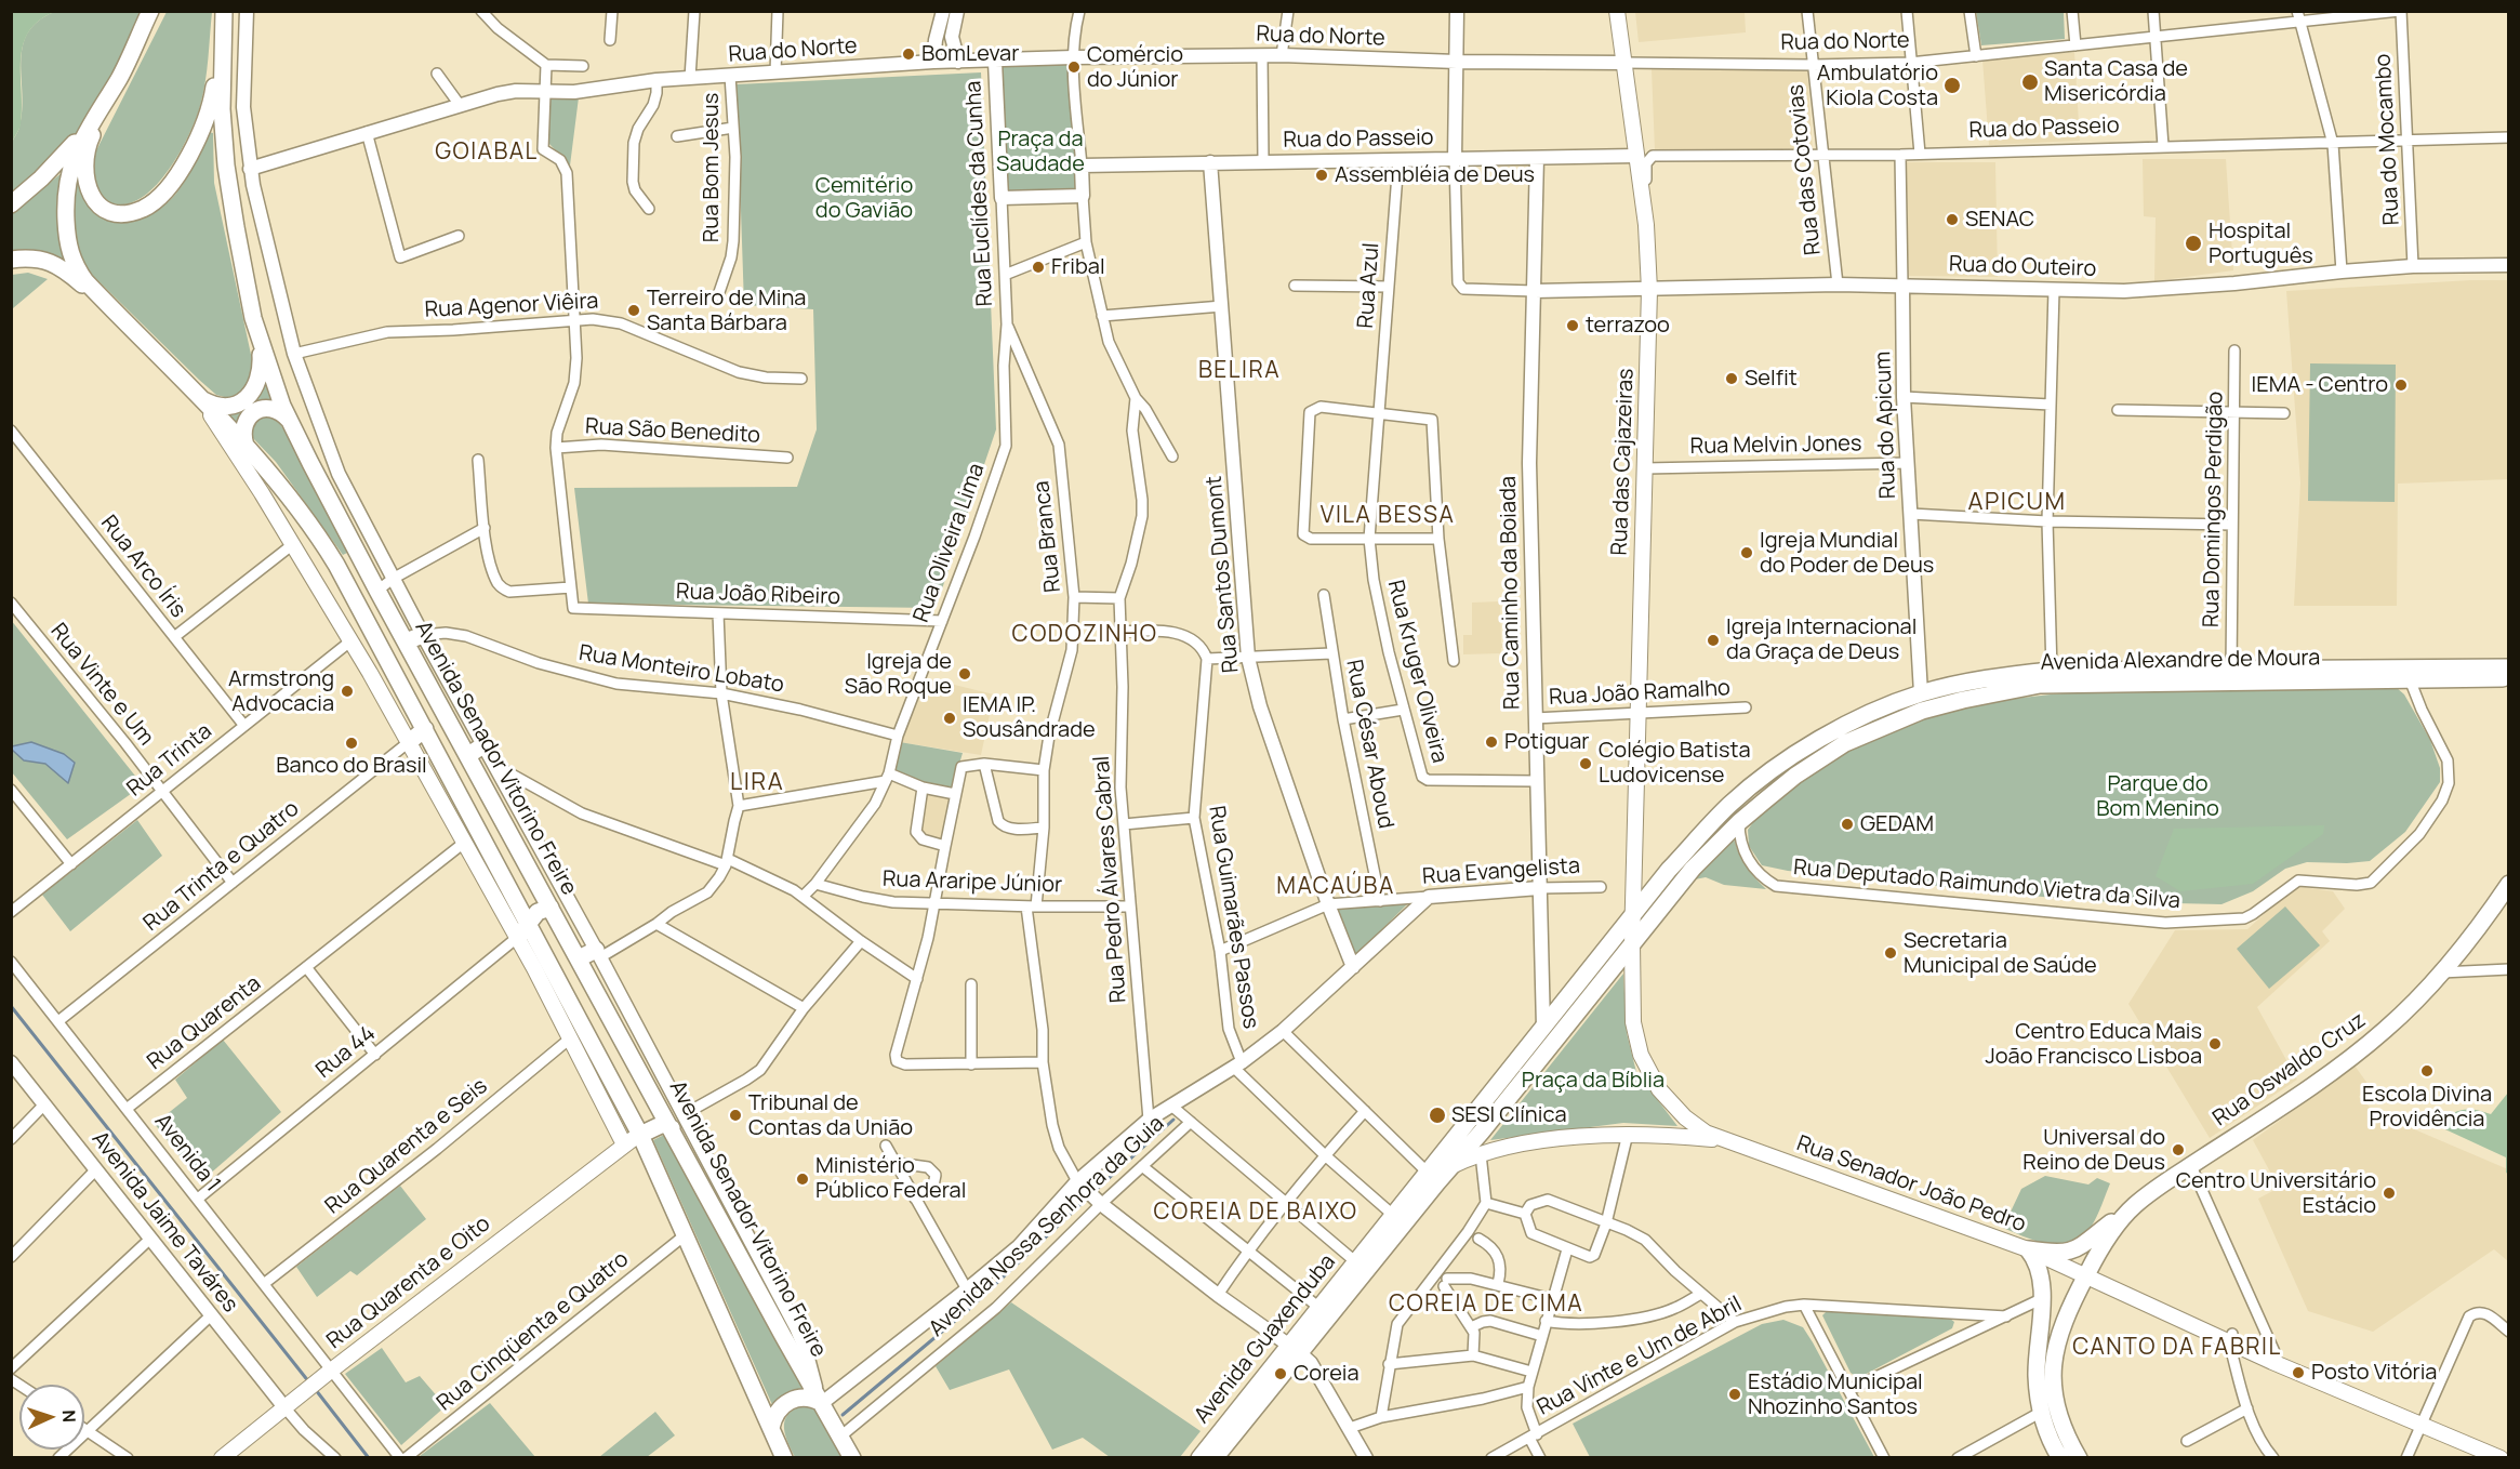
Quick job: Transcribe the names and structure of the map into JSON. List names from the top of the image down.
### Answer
{
  "streets": {
    "main road": [
      "Rua das Cajazeiras",
      "Avenida Alexandre de Moura",
      "Avenida Senador Vitorino Freire",
      "Rua Oswaldo Cruz",
      "Rua Senador João Pedro",
      "Rua Quarenta e Oito",
      "Avenida Guaxenduba"
    ],
    "street": [
      "Rua do Norte",
      "Rua do Passeio",
      "Rua do Mocambo",
      "Rua Bom Jesus",
      "Rua das Cotovias",
      "Rua Euclídes da Cunha",
      "Rua do Outeiro",
      "Rua Azul",
      "Rua Agenor Viêira",
      "Rua do Apicum",
      "Rua São Benedito",
      "Rua Melvin Jones",
      "Rua Domingos Perdigão",
      "Rua Branca",
      "Rua Oliveira Lima",
      "Rua Arco Íris",
      "Rua Santos Dumont",
      "Rua Caminho da Boiada",
      "Rua João Ribeiro",
      "Rua Monteiro Lobato",
      "Rua Kruger Oliveira",
      "Rua Vinte e Um",
      "Rua João Ramalho",
      "Rua César Aboud",
      "Rua Trinta",
      "Rua Trinta e Quatro",
      "Rua Evangelista",
      "Rua Pedro Álvares Cabral",
      "Rua Araripe Júnior",
      "Rua Deputado Raimundo Vietra da Silva",
      "Rua Guimarães Passos",
      "Rua Quarenta",
      "Rua 44",
      "Rua Quarenta e Seis",
      "Avenida 1",
      "Avenida Jaime Taváres",
      "Avenida Nossa Senhora da Guia",
      "Rua Cinqüenta e Quatro",
      "Rua Vinte e Um de Abril"
    ]
  },
  "crossings": [
    ["Rua do Norte", "Rua do Mocambo"],
    ["Rua do Norte", "Rua Bom Jesus"],
    ["Rua do Norte", "Rua das Cotovias"],
    ["Rua do Norte", "Rua Euclídes da Cunha"],
    ["Rua do Norte", "Rua das Cajazeiras"],
    ["Rua do Norte", "Avenida Senador Vitorino Freire"],
    ["Rua do Passeio", "Rua do Mocambo"],
    ["Rua do Passeio", "Rua das Cotovias"],
    ["Rua do Passeio", "Rua Azul"],
    ["Rua do Passeio", "Rua do Apicum"],
    ["Rua do Passeio", "Rua das Cajazeiras"],
    ["Rua do Passeio", "Rua Santos Dumont"],
    ["Rua do Passeio", "Rua Caminho da Boiada"],
    ["Rua do Mocambo", "Rua do Outeiro"],
    ["Rua das Cotovias", "Rua do Outeiro"],
    ["Rua Euclídes da Cunha", "Rua Branca"],
    ["Rua Euclídes da Cunha", "Rua Oliveira Lima"],
    ["Rua do Outeiro", "Rua do Apicum"],
    ["Rua do Outeiro", "Rua das Cajazeiras"],
    ["Rua do Outeiro", "Rua Caminho da Boiada"],
    ["Rua Azul", "Rua Kruger Oliveira"],
    ["Rua Agenor Viêira", "Avenida Senador Vitorino Freire"],
    ["Rua do Apicum", "Rua Melvin Jones"],
    ["Rua do Apicum", "Avenida Alexandre de Moura"],
    ["Rua Melvin Jones", "Rua das Cajazeiras"],
    ["Rua das Cajazeiras", "Avenida Alexandre de Moura"],
    ["Rua das Cajazeiras", "Rua João Ramalho"],
    ["Rua das Cajazeiras", "Rua Senador João Pedro"],
    ["Rua das Cajazeiras", "Avenida Guaxenduba"],
    ["Rua Domingos Perdigão", "Avenida Alexandre de Moura"],
    ["Rua Branca", "Rua Oliveira Lima"],
    ["Rua Branca", "Rua Araripe Júnior"],
    ["Rua Oliveira Lima", "Rua João Ribeiro"],
    ["Rua Oliveira Lima", "Rua Monteiro Lobato"],
    ["Rua Oliveira Lima", "Rua Araripe Júnior"],
    ["Rua Arco Íris", "Rua Trinta"],
    ["Rua Santos Dumont", "Rua Evangelista"],
    ["Rua Santos Dumont", "Avenida Nossa Senhora da Guia"],
    ["Rua Caminho da Boiada", "Rua Kruger Oliveira"],
    ["Rua Caminho da Boiada", "Rua João Ramalho"],
    ["Rua Caminho da Boiada", "Rua Evangelista"],
    ["Rua Caminho da Boiada", "Avenida Guaxenduba"],
    ["Avenida Alexandre de Moura", "Rua Deputado Raimundo Vietra da Silva"],
    ["Avenida Alexandre de Moura", "Rua Senador João Pedro"],
    ["Avenida Alexandre de Moura", "Avenida Guaxenduba"],
    ["Rua Monteiro Lobato", "Avenida Senador Vitorino Freire"],
    ["Rua Vinte e Um", "Rua Trinta"],
    ["Rua Vinte e Um", "Rua Trinta e Quatro"],
    ["Rua César Aboud", "Rua Evangelista"],
    ["Avenida Senador Vitorino Freire", "Avenida Nossa Senhora da Guia"],
    ["Rua Trinta e Quatro", "Avenida 1"],
    ["Rua Evangelista", "Rua Guimarães Passos"],
    ["Rua Evangelista", "Avenida Nossa Senhora da Guia"],
    ["Rua Pedro Álvares Cabral", "Rua Araripe Júnior"],
    ["Rua Pedro Álvares Cabral", "Avenida Nossa Senhora da Guia"],
    ["Rua Guimarães Passos", "Avenida Nossa Senhora da Guia"],
    ["Rua Quarenta", "Avenida 1"],
    ["Rua 44", "Avenida 1"],
    ["Rua Oswaldo Cruz", "Rua Senador João Pedro"],
    ["Rua Quarenta e Seis", "Avenida 1"],
    ["Avenida 1", "Rua Quarenta e Oito"],
    ["Rua Senador João Pedro", "Avenida Guaxenduba"],
    ["Avenida Jaime Taváres", "Rua Quarenta e Oito"]
  ],
  "districts": [
    "GOIABAL",
    "BELIRA",
    "APICUM",
    "VILA BESSA",
    "CODOZINHO",
    "LIRA",
    "MACAÚBA",
    "COREIA DE BAIXO",
    "COREIA DE CIMA",
    "CANTO DA FABRIL"
  ],
  "parks": [
    "Praça da Saudade",
    "Cemitério do Gavião",
    "Parque do Bom Menino",
    "Praça da Bíblia"
  ],
  "places": [
    "BomLevar",
    "Comércio do Júnior",
    "Santa Casa de Misericórdia",
    "Ambulatório Kiola Costa",
    "Assembléia de Deus",
    "SENAC",
    "Hospital Português",
    "Fribal",
    "Terreiro de Mina Santa Bárbara",
    "terrazoo",
    "Selfit",
    "IEMA - Centro",
    "Igreja Mundial do Poder de Deus",
    "Igreja Internacional da Graça de Deus",
    "Igreja de São Roque",
    "Armstrong Advocacia",
    "IEMA IP. Sousândrade",
    "Potiguar",
    "Banco do Brasil",
    "Colégio Batista Ludovicense",
    "GEDAM",
    "Secretaria Municipal de Saúde",
    "Centro Educa Mais João Francisco Lisboa",
    "Escola Divina Providência",
    "Tribunal de Contas da União",
    "SESI Clínica",
    "Universal do Reino de Deus",
    "Ministério Público Federal",
    "Centro Universitário Estácio",
    "Posto Vitória",
    "Coreia",
    "Estádio Municipal Nhozinho Santos"
  ],
  "north": "right"
}
